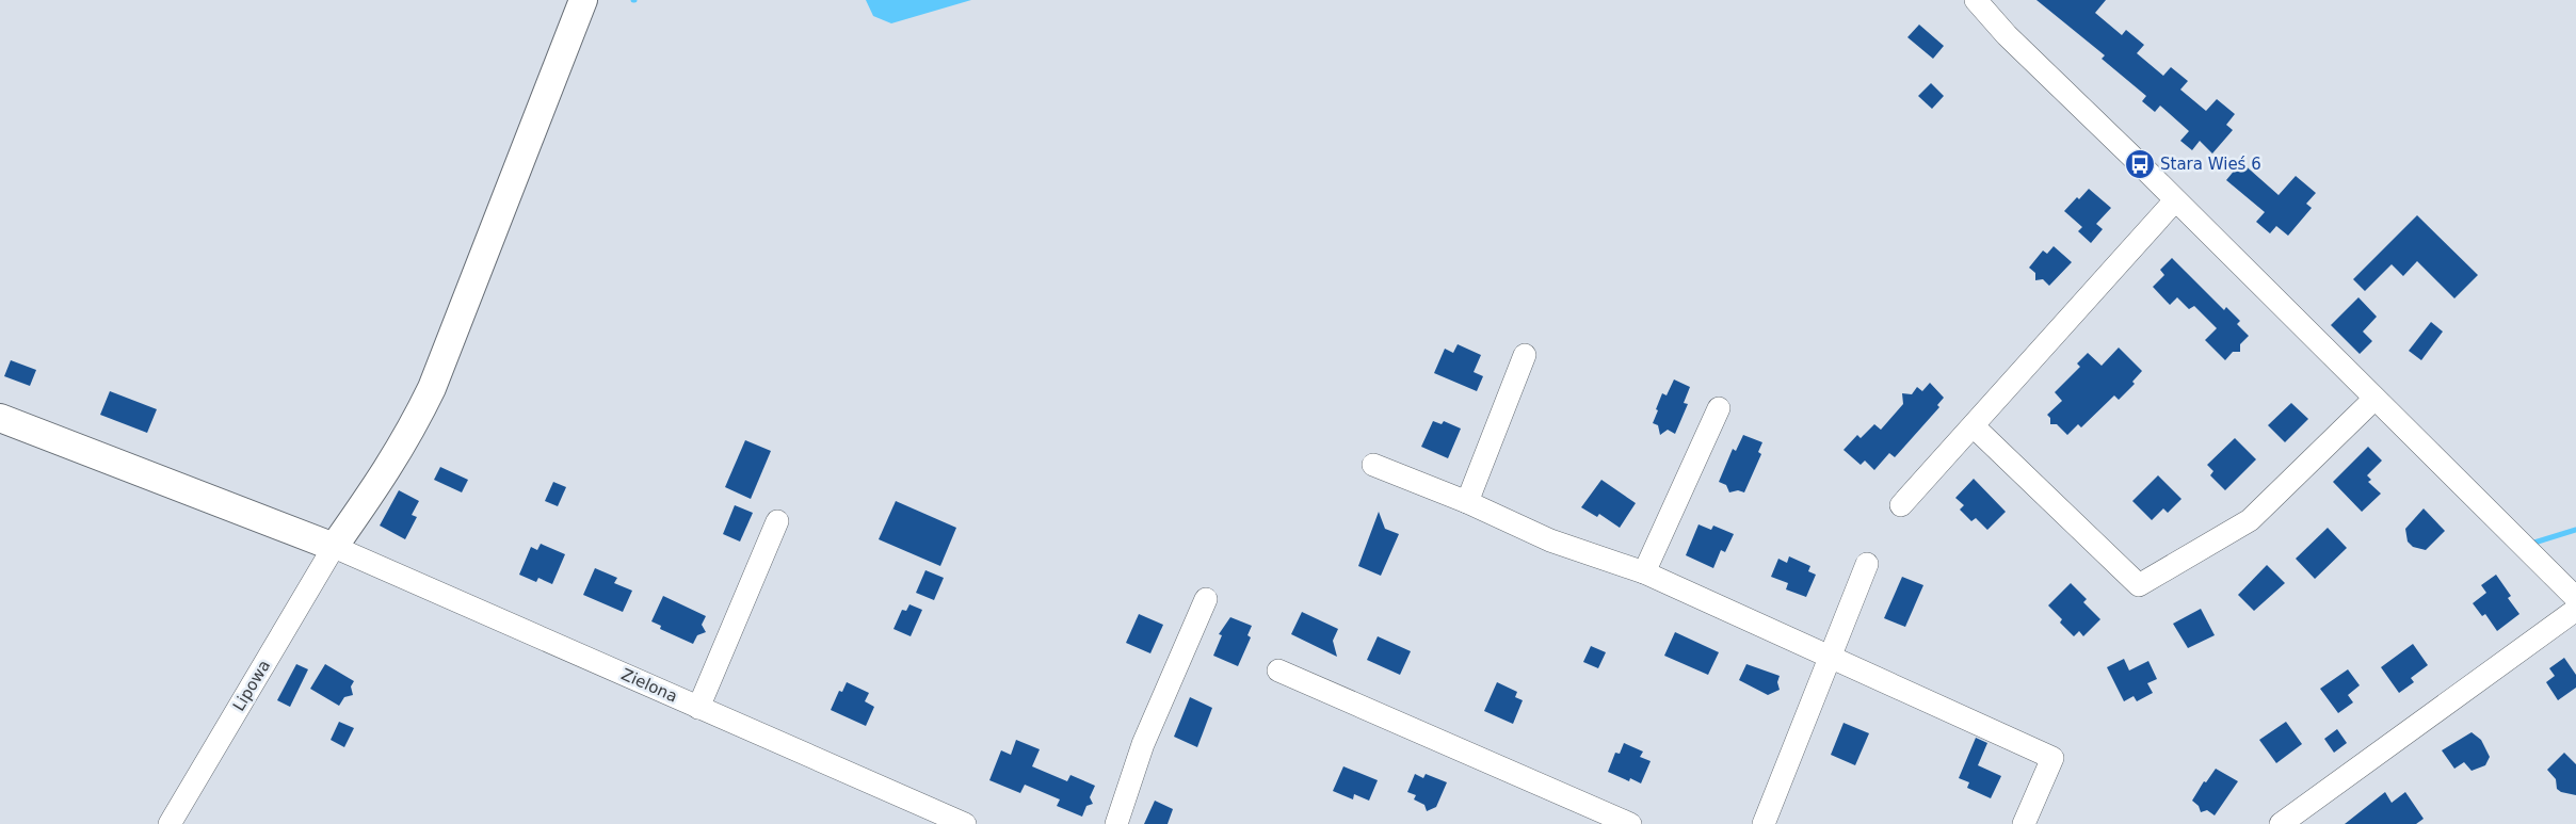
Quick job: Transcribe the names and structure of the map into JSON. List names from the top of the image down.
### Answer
{
  "streets": {
    "street": ["Lipowa", "Zielona"]
  },
  "crossings": [
    ["Lipowa", "Zielona"]
  ],
  "places": {
    "bus stop": ["Stara Wieś 6"]
  }
}
